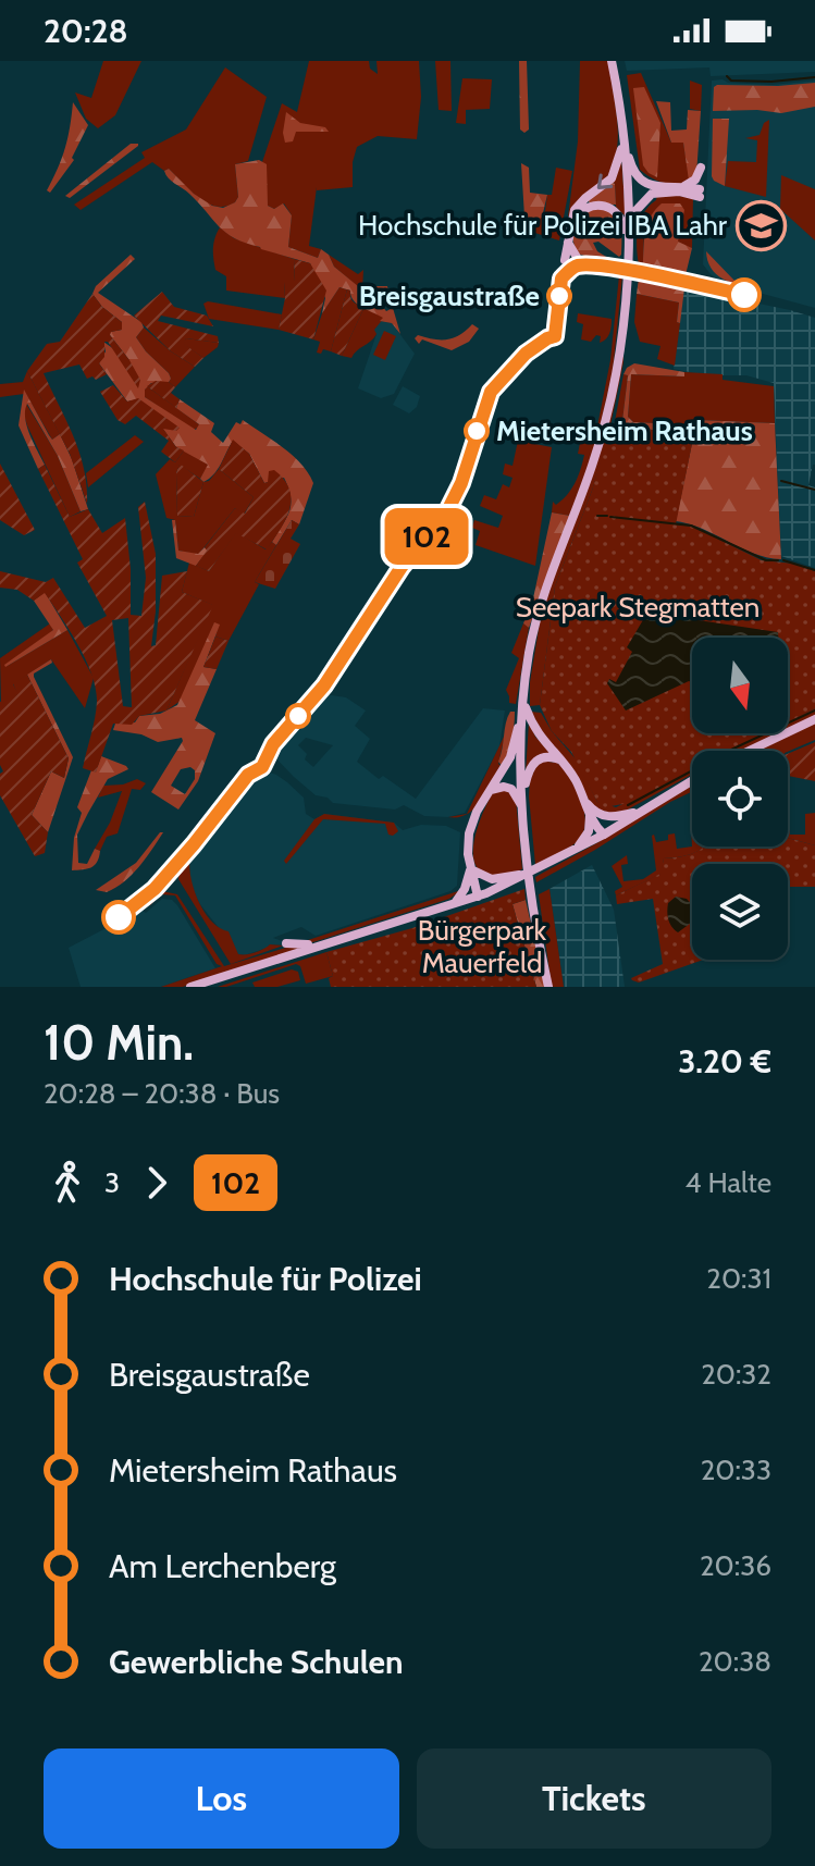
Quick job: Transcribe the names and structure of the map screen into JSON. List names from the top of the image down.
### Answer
{
  "parks": ["Seepark Stegmatten", "Bürgerpark Mauerfeld"],
  "places": {
    "school or university": ["Hochschule für Polizei IBA Lahr"],
    "other": ["Breisgaustraße", "Mietersheim Rathaus"]
  },
  "lines": ["bus line 102"],
  "north": "bottom",
  "page": {
    "status": "20:28",
    "on_map": "102",
    "heading": ["10 Min.", "20:28 – 20:38 · Bus", "3.20 €"],
    "legs": ["3", "102", "4 Halte"],
    "list": [
      {
        "name": "Hochschule für Polizei",
        "value": "20:31"
      },
      {
        "name": "Breisgaustraße",
        "value": "20:32"
      },
      {
        "name": "Mietersheim Rathaus",
        "value": "20:33"
      },
      {
        "name": "Am Lerchenberg",
        "value": "20:36"
      },
      {
        "name": "Gewerbliche Schulen",
        "value": "20:38"
      }
    ],
    "buttons": ["Los", "Tickets"]
  }
}
